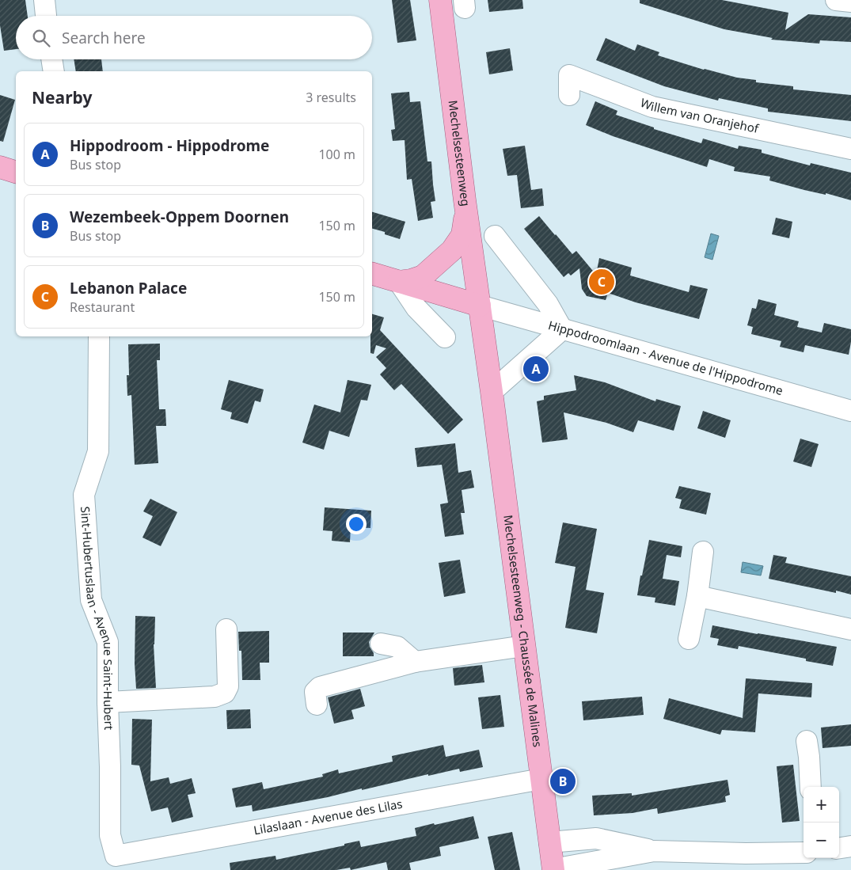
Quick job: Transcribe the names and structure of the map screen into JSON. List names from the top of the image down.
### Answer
{
  "streets": {
    "main road": ["Mechelsesteenweg", "Mechelsesteenweg - Chaussée de Malines"],
    "street": [
      "Willem van Oranjehof",
      "Hippodroomlaan - Avenue de l'Hippodrome",
      "Sint-Hubertuslaan - Avenue Saint-Hubert",
      "Lilaslaan - Avenue des Lilas"
    ]
  },
  "crossings": [
    ["Mechelsesteenweg", "Hippodroomlaan - Avenue de l'Hippodrome"],
    ["Mechelsesteenweg", "Mechelsesteenweg - Chaussée de Malines"],
    ["Hippodroomlaan - Avenue de l'Hippodrome", "Mechelsesteenweg - Chaussée de Malines"],
    ["Sint-Hubertuslaan - Avenue Saint-Hubert", "Lilaslaan - Avenue des Lilas"],
    ["Mechelsesteenweg - Chaussée de Malines", "Lilaslaan - Avenue des Lilas"]
  ],
  "page": {
    "search": "Search here",
    "heading": ["Nearby", "3 results"],
    "list": [
      {
        "mark": "A",
        "name": "Hippodroom - Hippodrome",
        "note": "Bus stop",
        "value": "100 m"
      },
      {
        "mark": "B",
        "name": "Wezembeek-Oppem Doornen",
        "note": "Bus stop",
        "value": "150 m"
      },
      {
        "mark": "C",
        "name": "Lebanon Palace",
        "note": "Restaurant",
        "value": "150 m"
      }
    ],
    "pins": ["C", "A", "B"],
    "map_buttons": ["+", "−"]
  }
}
